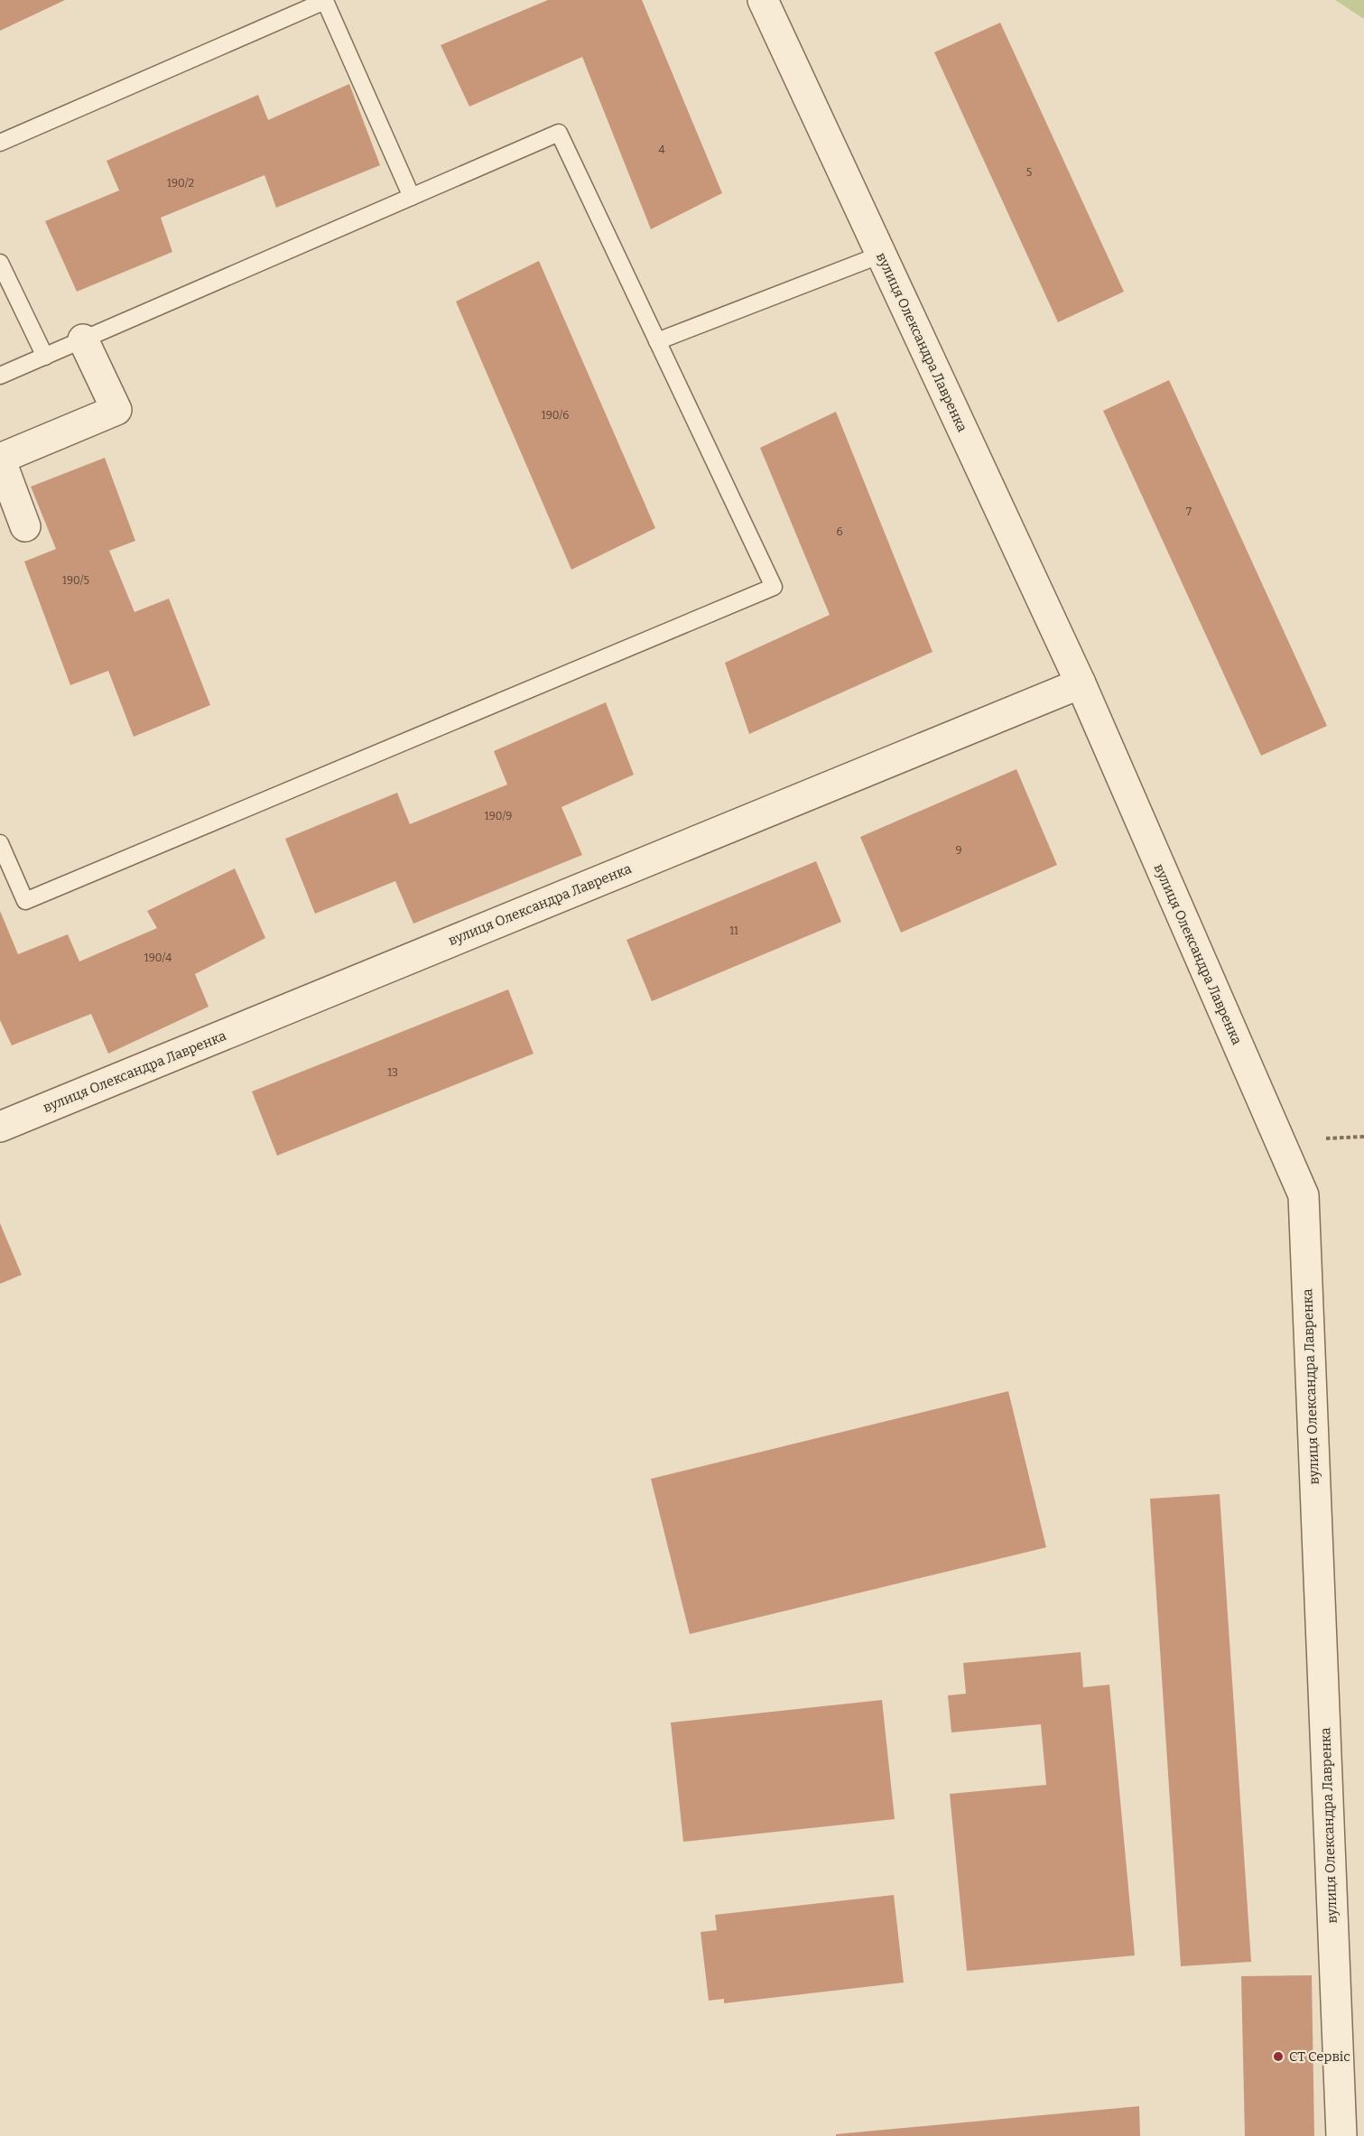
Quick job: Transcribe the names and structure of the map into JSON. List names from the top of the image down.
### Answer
{
  "streets": {
    "street": ["вулиця Олександра Лавренка"]
  },
  "places": ["СТ Сервіс"],
  "house_numbers": [
    "4",
    "5",
    "190/2",
    "190/6",
    "7",
    "6",
    "190/5",
    "190/9",
    "9",
    "11",
    "190/4",
    "13"
  ]
}
